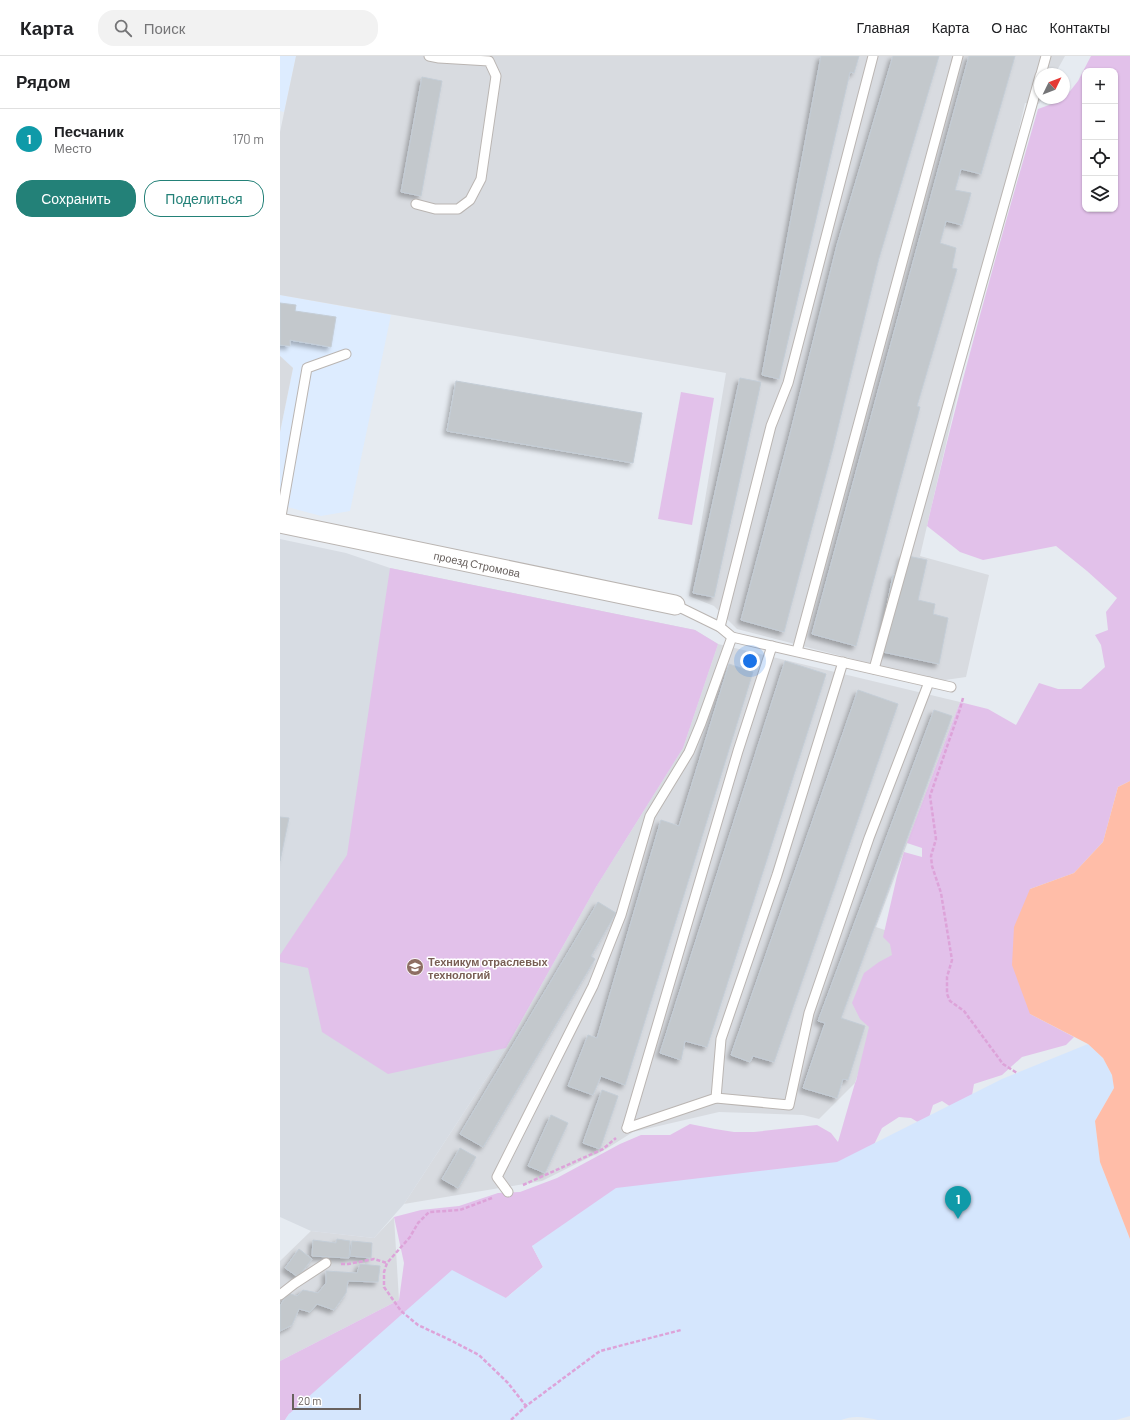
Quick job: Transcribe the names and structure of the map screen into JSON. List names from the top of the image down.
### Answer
{
  "streets": {
    "street": ["проезд Стромова"]
  },
  "places": {
    "school or university": ["Техникум отраслевых технологий"]
  },
  "scale_bar": "20 m",
  "north": "top right",
  "page": {
    "header": "Карта",
    "search": "Поиск",
    "nav": [
      "Главная",
      "Карта",
      "О нас",
      "Контакты"
    ],
    "heading": "Рядом",
    "map_buttons": ["+", "−"],
    "list": [
      {
        "mark": "1",
        "name": "Песчаник",
        "note": "Место",
        "value": "170 m"
      }
    ],
    "buttons": ["Сохранить", "Поделиться"],
    "pins": "1",
    "scale": "20 m"
  }
}
